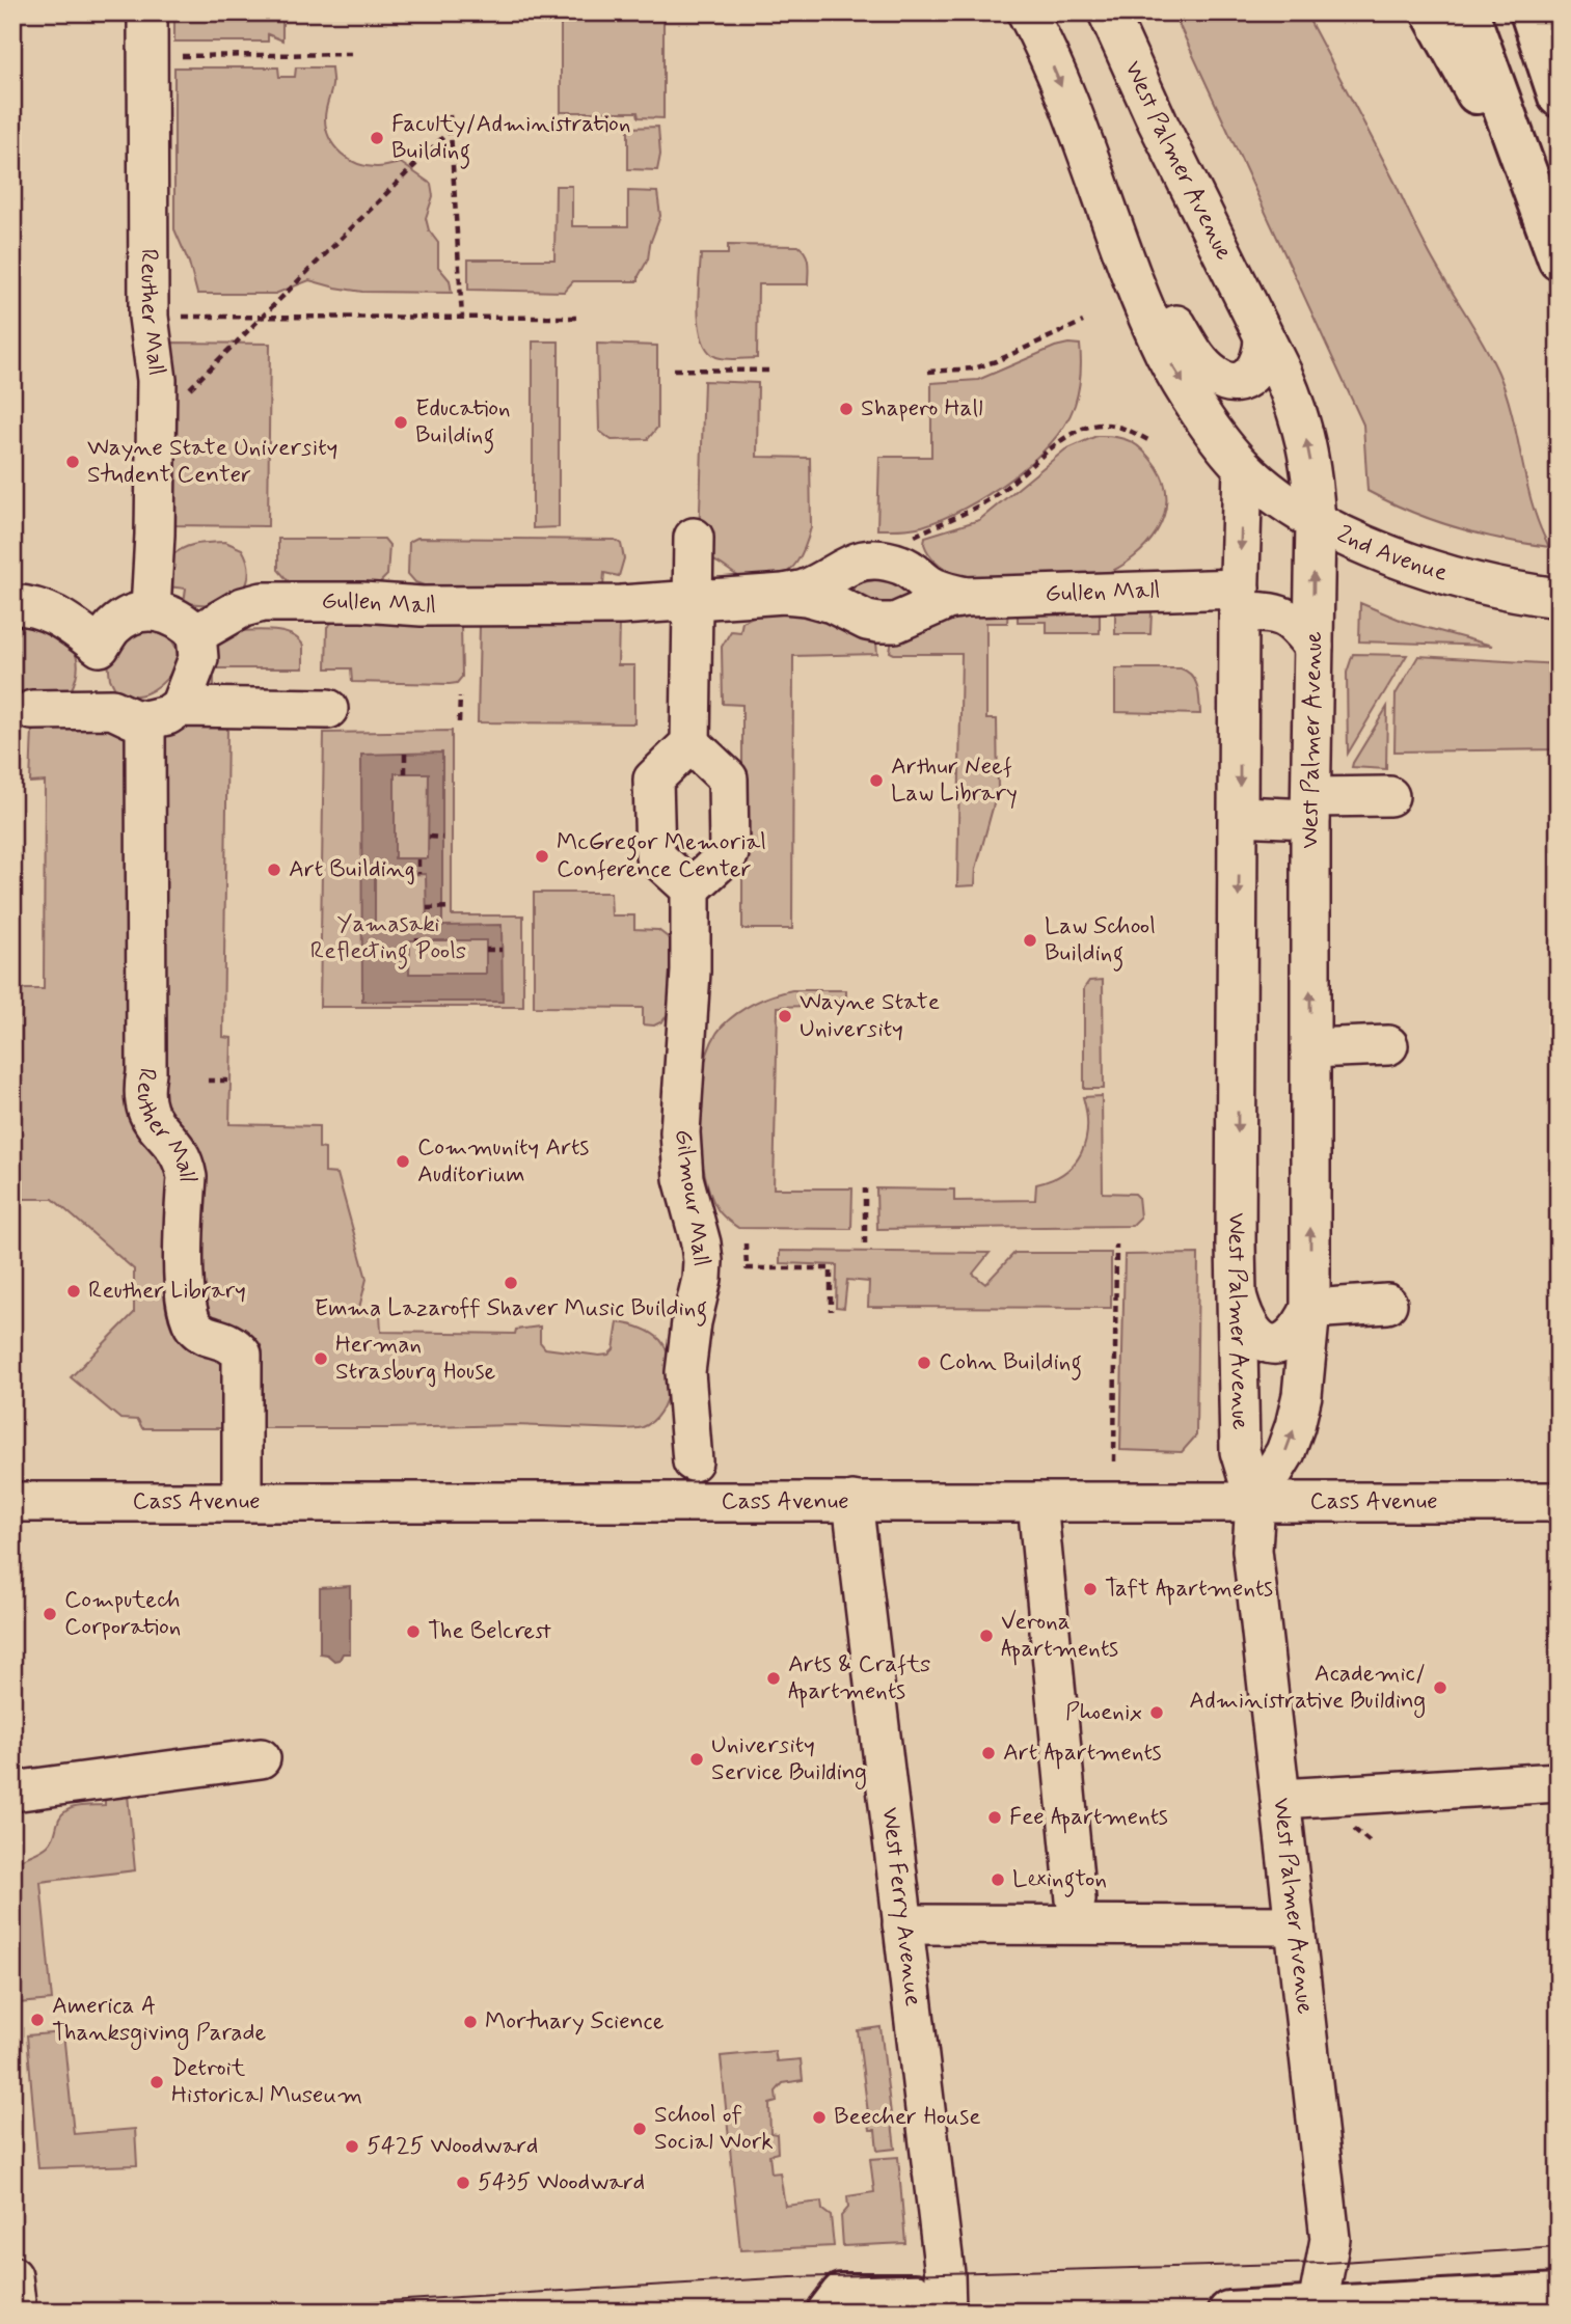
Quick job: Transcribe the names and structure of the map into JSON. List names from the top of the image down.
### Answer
{
  "streets": {
    "street": [
      "West Palmer Avenue",
      "Reuther Mall",
      "2nd Avenue",
      "Gullen Mall",
      "Gilmour Mall",
      "Cass Avenue",
      "West Ferry Avenue"
    ]
  },
  "crossings": [
    ["West Palmer Avenue", "2nd Avenue"],
    ["West Palmer Avenue", "Gullen Mall"],
    ["West Palmer Avenue", "Cass Avenue"],
    ["Reuther Mall", "Gullen Mall"],
    ["Reuther Mall", "Cass Avenue"],
    ["Cass Avenue", "West Ferry Avenue"]
  ],
  "parks": ["Yamasaki Reflecting Pools"],
  "places": [
    "Faculty/Administration Building",
    "Shapero Hall",
    "Education Building",
    "Wayne State University Student Center",
    "Arthur Neef Law Library",
    "McGregor Memorial Conference Center",
    "Art Building",
    "Law School Building",
    "Wayne State University",
    "Community Arts Auditorium",
    "Emma Lazaroff Shaver Music Building",
    "Reuther Library",
    "Herman Strasburg House",
    "Cohn Building",
    "Taft Apartments",
    "Computech Corporation",
    "The Belcrest",
    "Verona Apartments",
    "Arts & Crafts Apartments",
    "Academic/ Administrative Building",
    "Phoenix",
    "Art Apartments",
    "University Service Building",
    "Fee Apartments",
    "Lexington",
    "America A Thanksgiving Parade",
    "Mortuary Science",
    "Detroit Historical Museum",
    "Beecher House",
    "School of Social Work",
    "5425 Woodward",
    "5435 Woodward"
  ]
}
